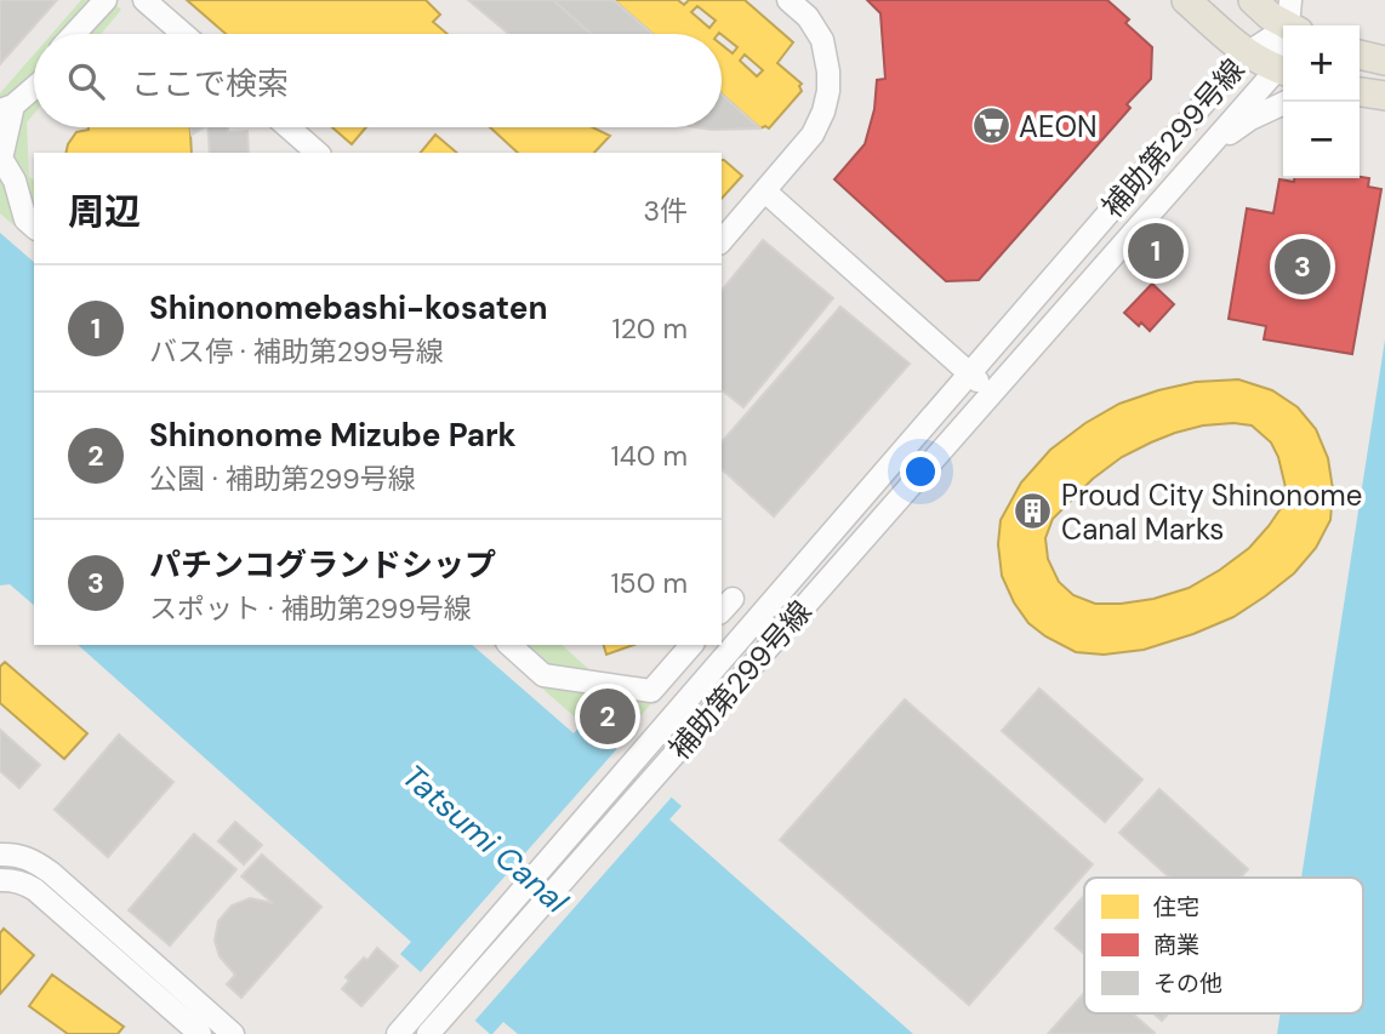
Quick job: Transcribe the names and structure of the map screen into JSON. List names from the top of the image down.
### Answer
{
  "streets": {
    "street": ["補助第299号線"]
  },
  "water": ["Tatsumi Canal"],
  "places": {
    "supermarket": ["AEON"],
    "building": ["Proud City Shinonome Canal Marks"]
  },
  "legend": ["住宅", "商業", "その他"],
  "page": {
    "map_buttons": ["+", "−"],
    "search": "ここで検索",
    "heading": ["周辺", "3件"],
    "pins": ["1", "3", "2"],
    "list": [
      {
        "mark": "1",
        "name": "Shinonomebashi-kosaten",
        "note": "バス停 · 補助第299号線",
        "value": "120 m"
      },
      {
        "mark": "2",
        "name": "Shinonome Mizube Park",
        "note": "公園 · 補助第299号線",
        "value": "140 m"
      },
      {
        "mark": "3",
        "name": "パチンコグランドシップ",
        "note": "スポット · 補助第299号線",
        "value": "150 m"
      }
    ]
  }
}
